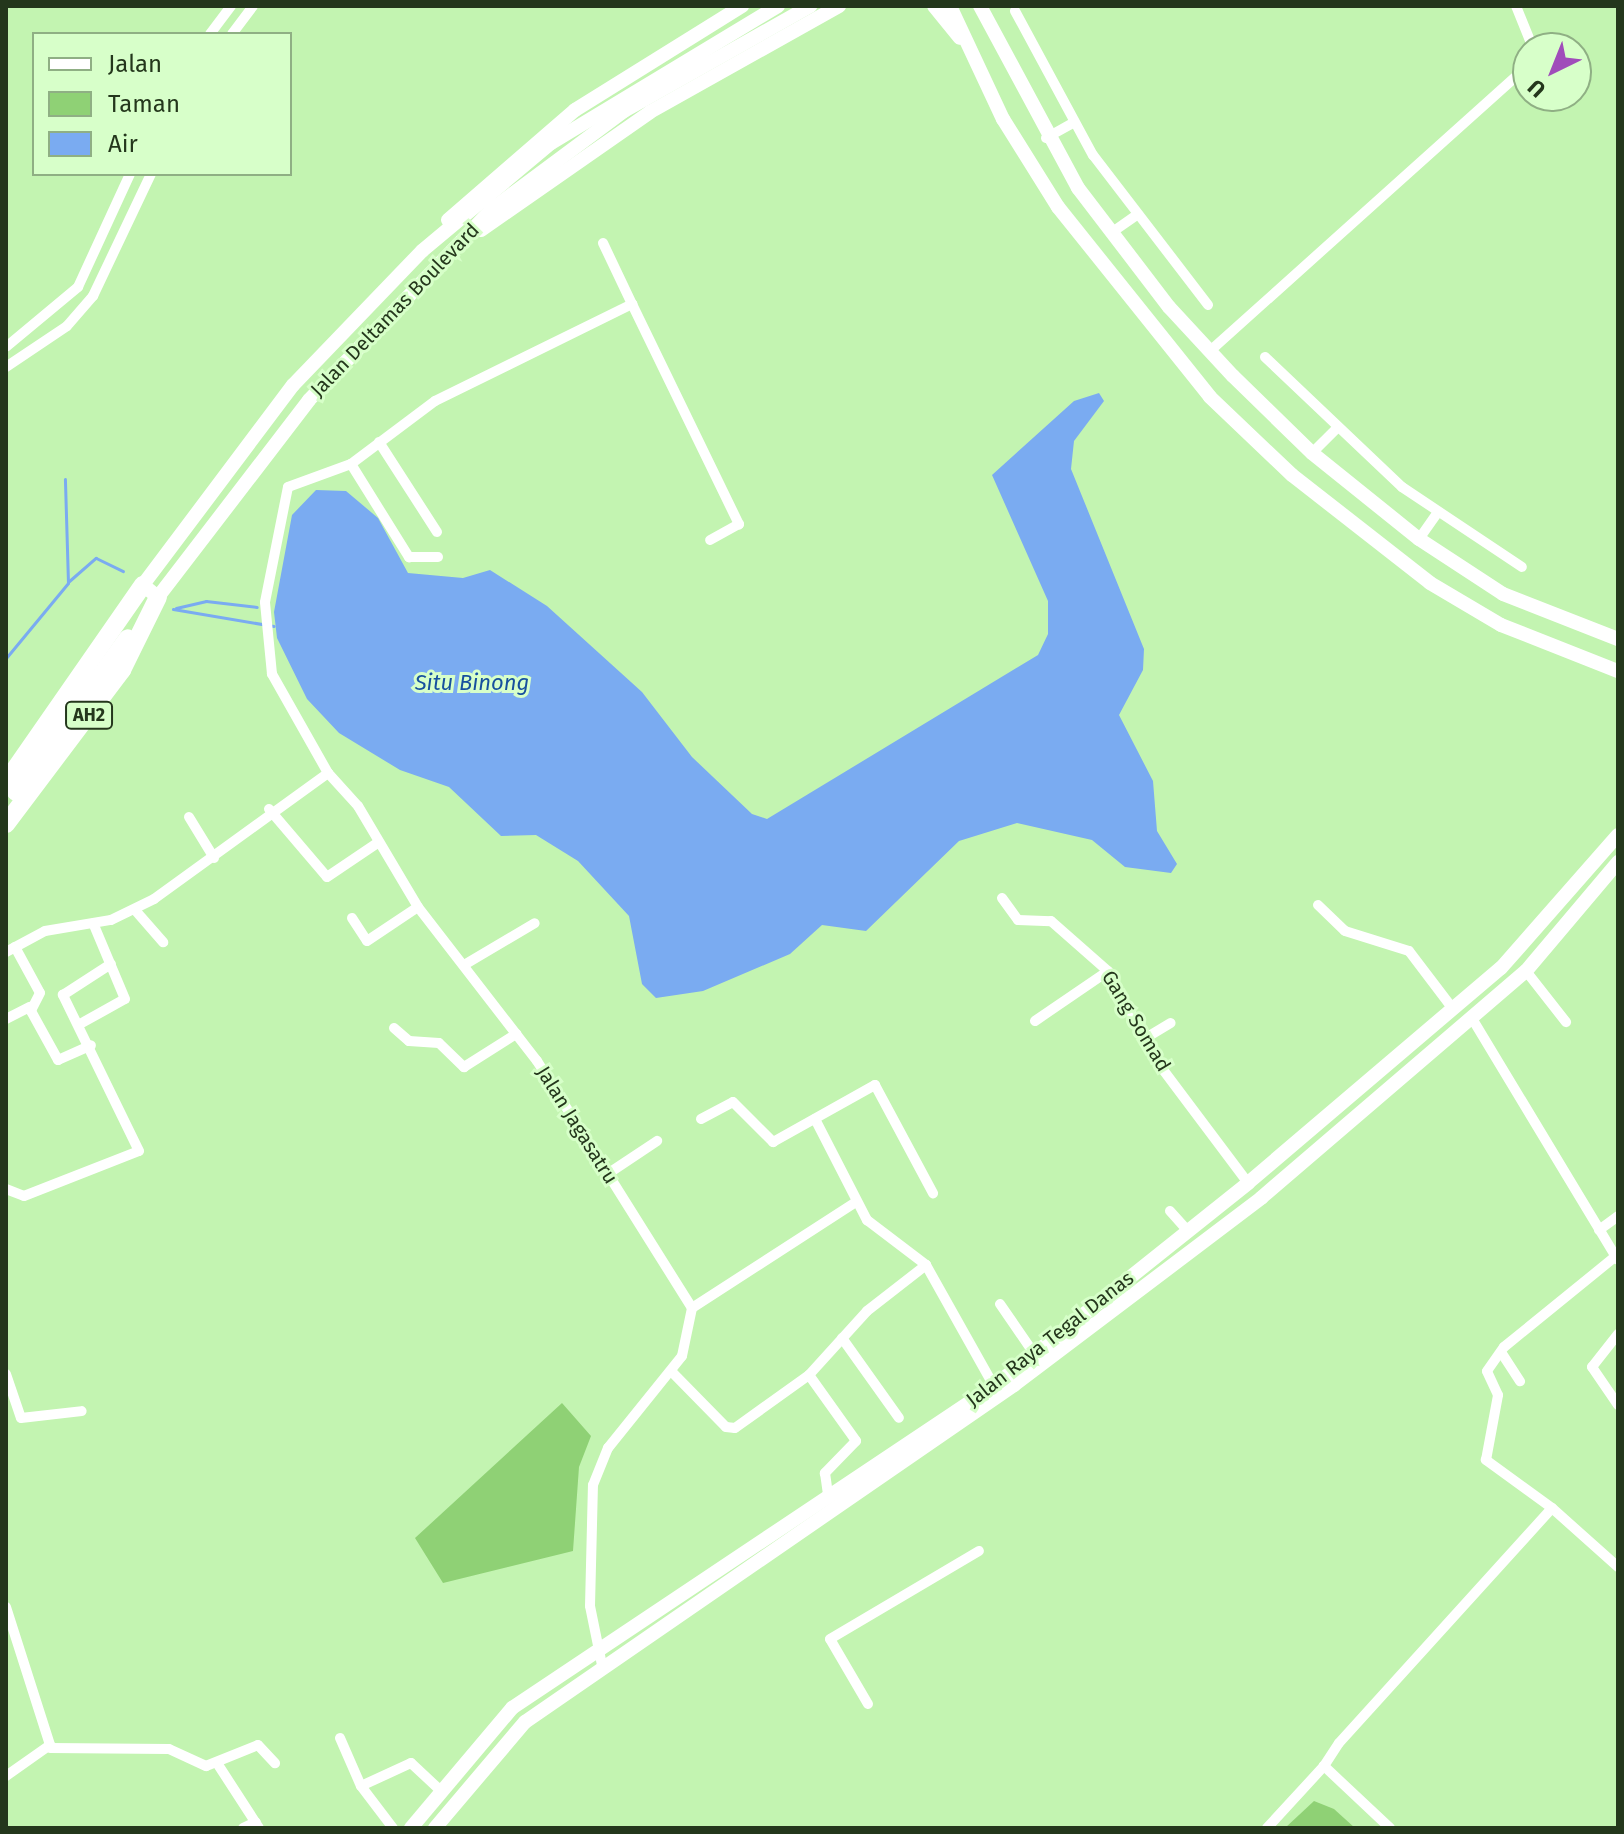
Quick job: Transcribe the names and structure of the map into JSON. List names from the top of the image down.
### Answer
{
  "streets": {
    "highway": ["AH2"],
    "main road": ["Jalan Deltamas Boulevard", "Jalan Raya Tegal Danas"],
    "street": ["Gang Somad", "Jalan Jagasatru"]
  },
  "crossings": [
    ["Jalan Deltamas Boulevard", "AH2"],
    ["Gang Somad", "Jalan Raya Tegal Danas"]
  ],
  "water": ["Situ Binong"],
  "legend": ["Jalan", "Taman", "Air"],
  "north": "bottom left"
}
